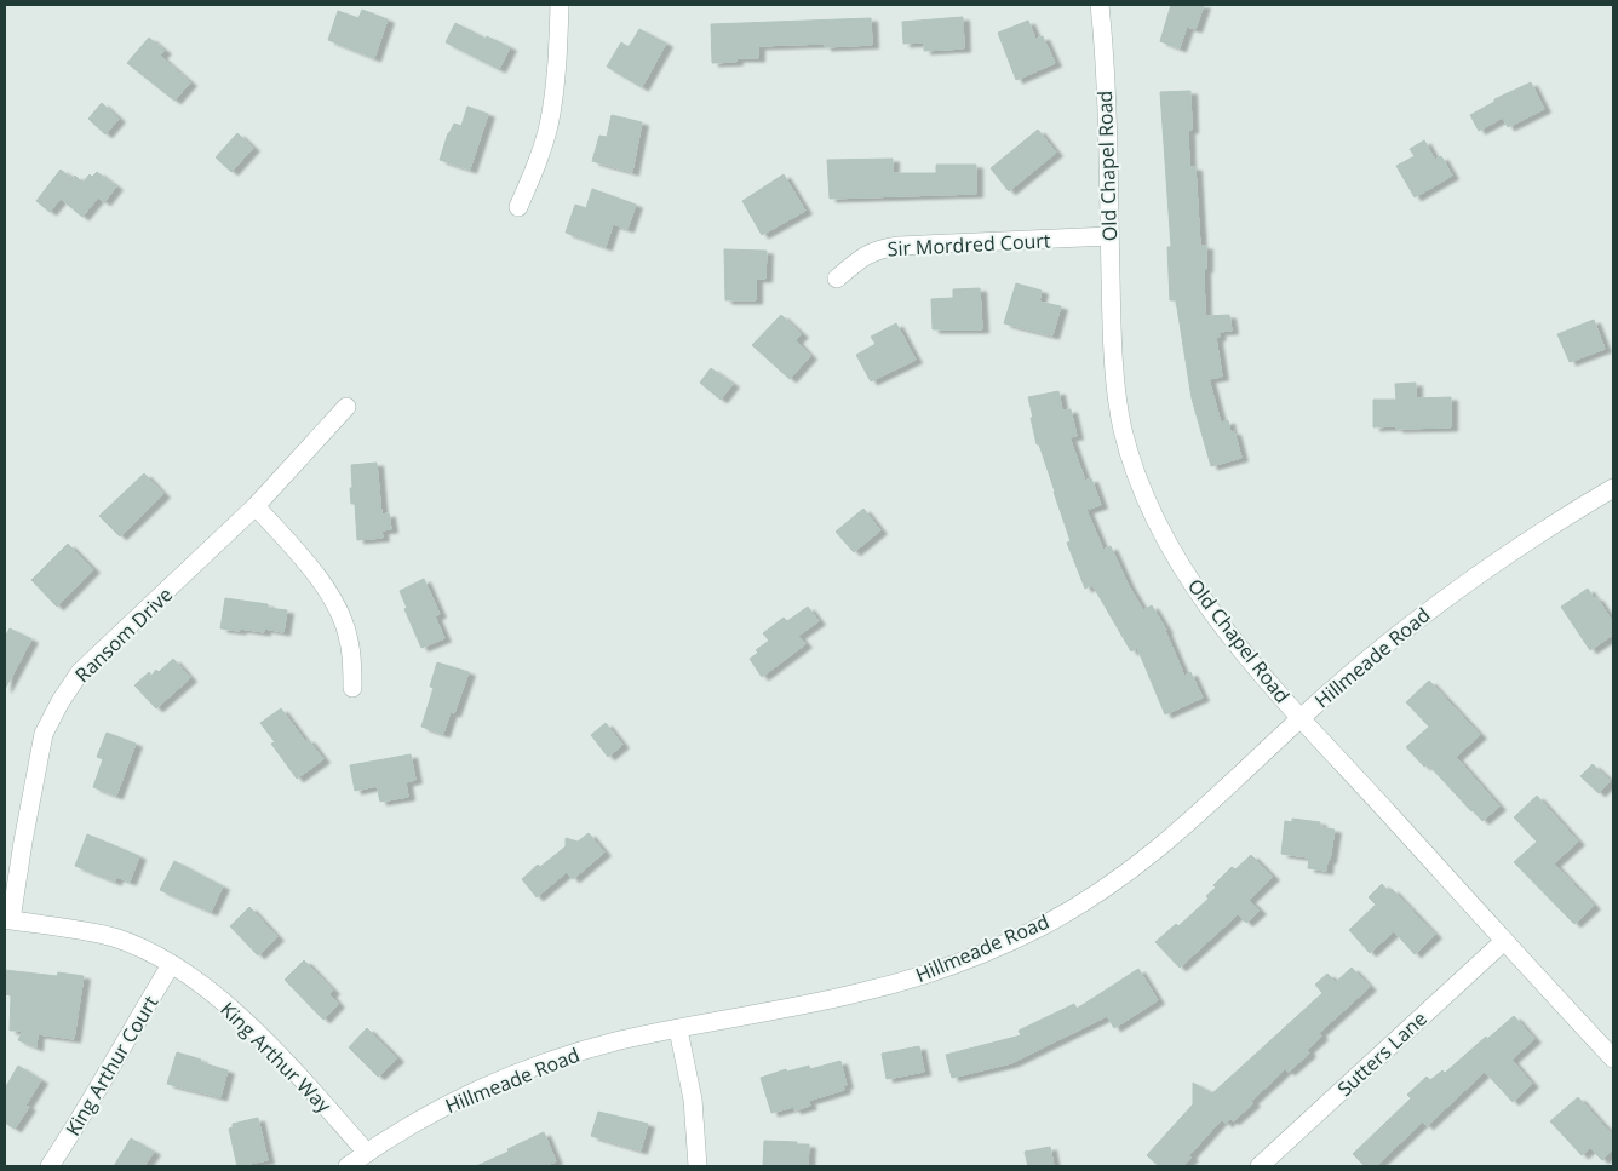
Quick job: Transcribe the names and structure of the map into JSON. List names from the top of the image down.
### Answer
{
  "streets": {
    "street": [
      "Old Chapel Road",
      "Sir Mordred Court",
      "Ransom Drive",
      "Hillmeade Road",
      "Sutters Lane",
      "King Arthur Way",
      "King Arthur Court"
    ]
  },
  "crossings": [
    ["Old Chapel Road", "Sir Mordred Court"],
    ["Old Chapel Road", "Hillmeade Road"],
    ["Old Chapel Road", "Sutters Lane"],
    ["Ransom Drive", "King Arthur Way"],
    ["Hillmeade Road", "King Arthur Way"],
    ["King Arthur Way", "King Arthur Court"]
  ]
}
